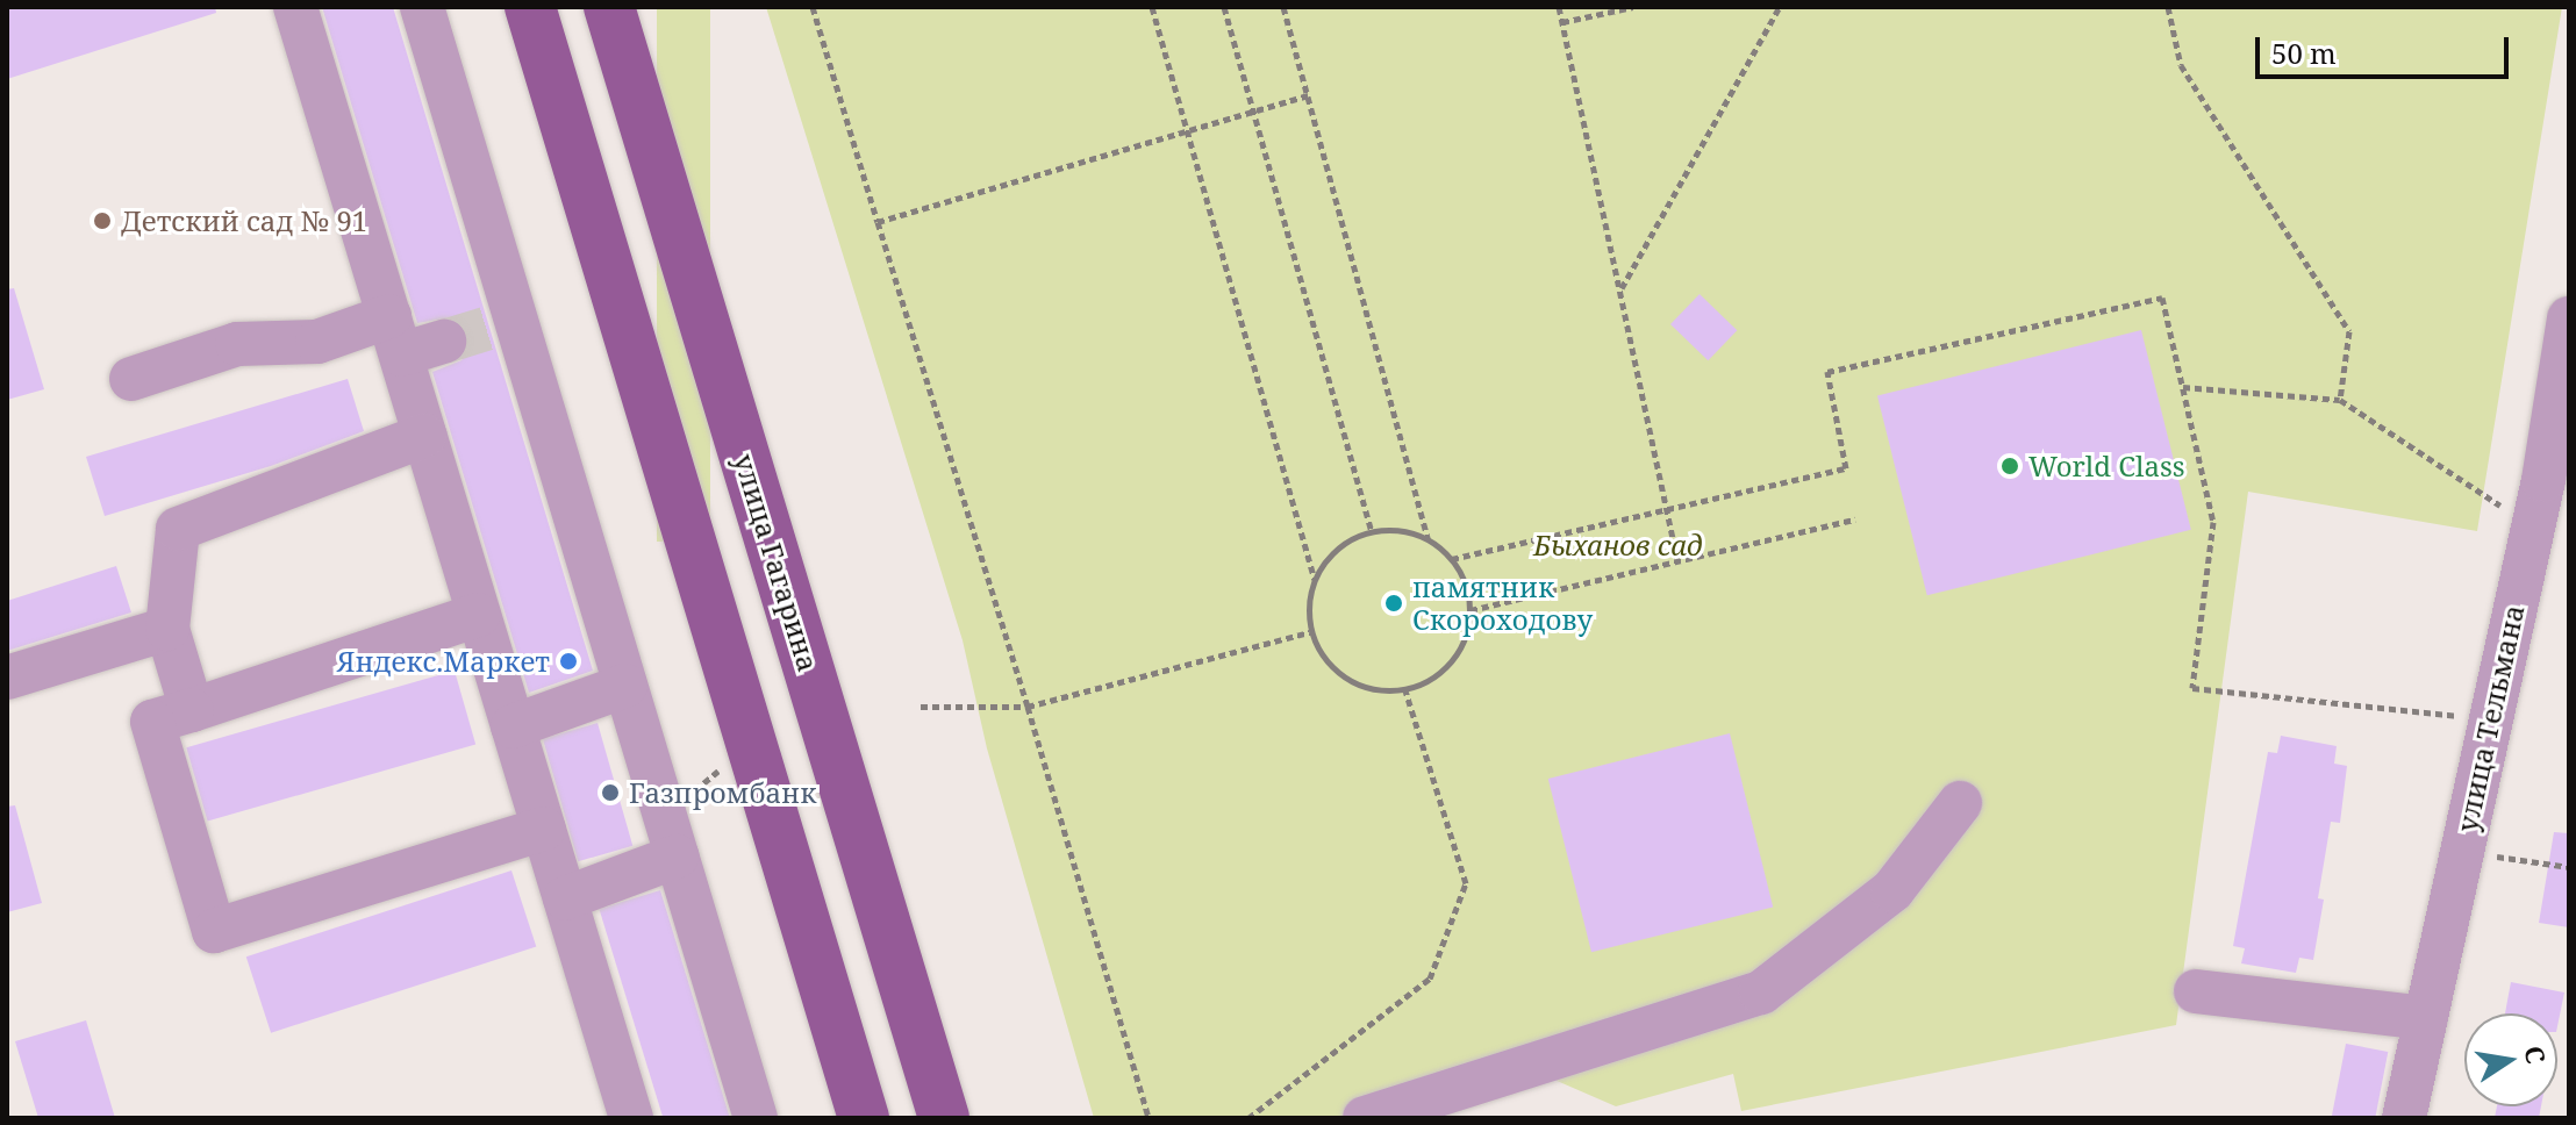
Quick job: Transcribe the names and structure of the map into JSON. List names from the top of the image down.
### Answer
{
  "streets": {
    "main road": ["улица Гагарина"],
    "street": ["улица Тельмана"]
  },
  "parks": ["Быханов сад"],
  "places": [
    "Детский сад № 91",
    "World Class",
    "памятник Скороходову",
    "Яндекс.Маркет",
    "Газпромбанк"
  ],
  "scale_bar": "50 m",
  "north": "right"
}
